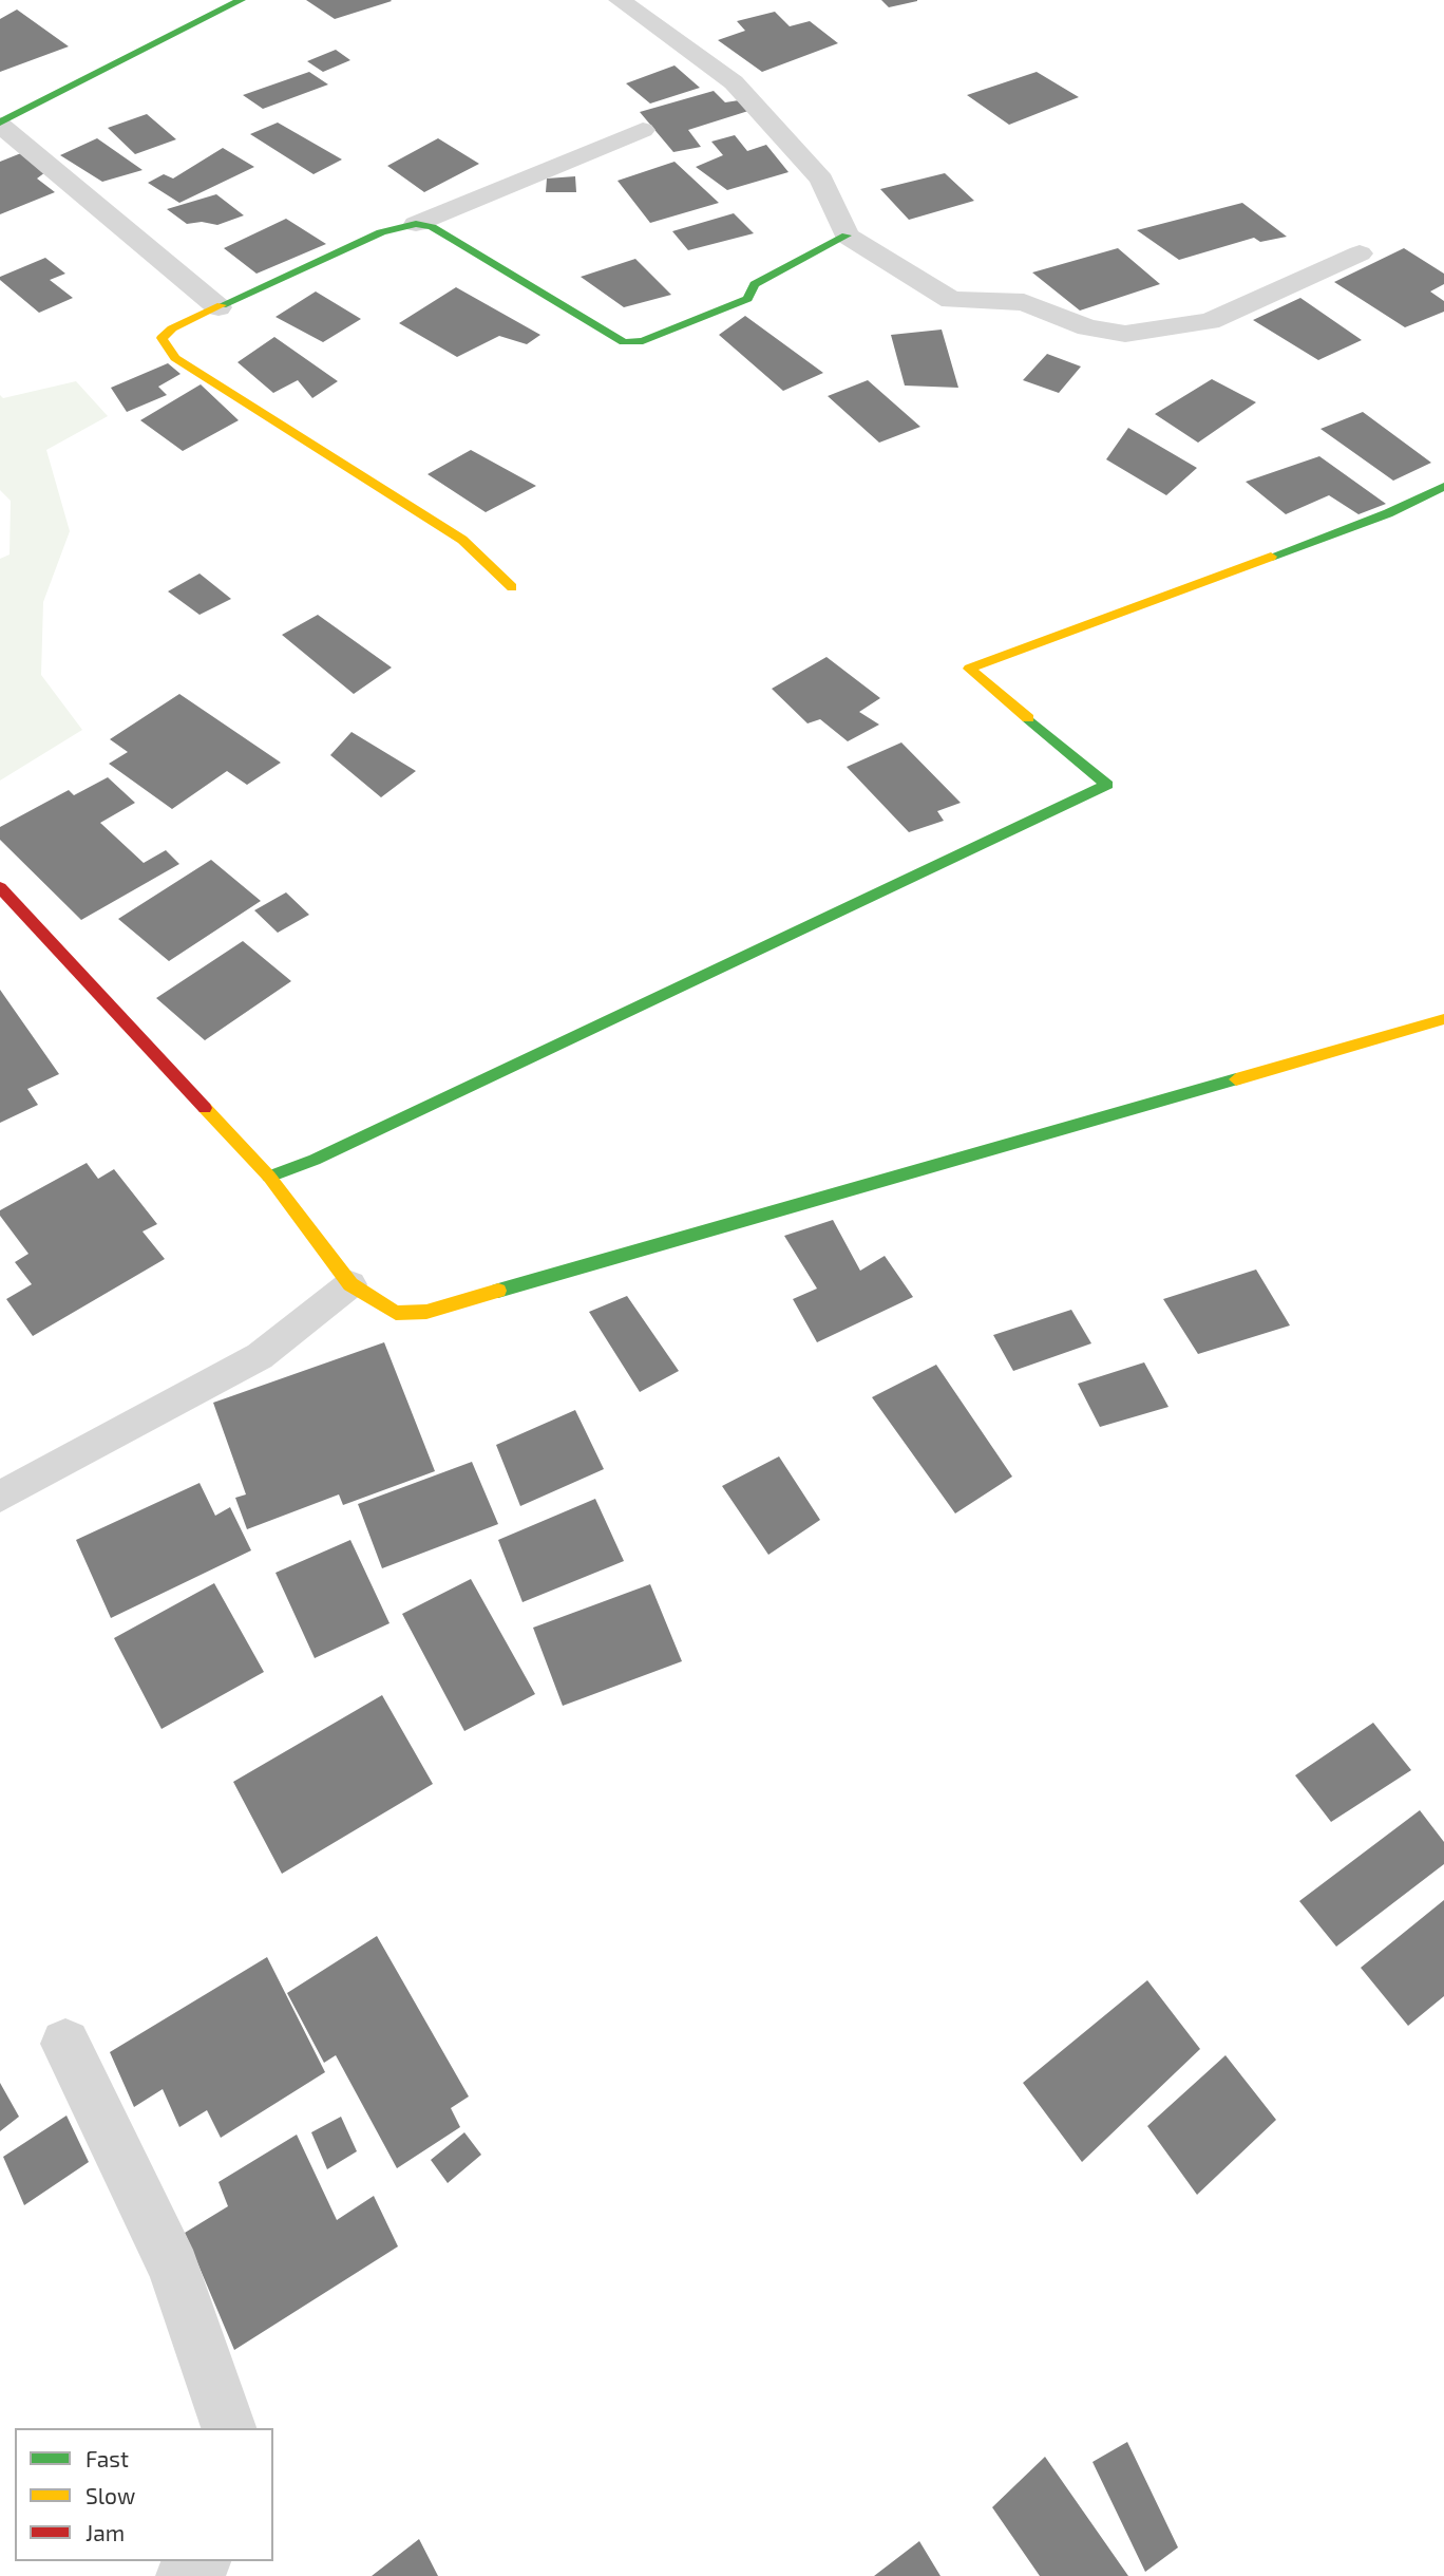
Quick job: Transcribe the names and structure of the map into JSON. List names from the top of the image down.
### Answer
{
  "legend": ["Fast", "Slow", "Jam"]
}
